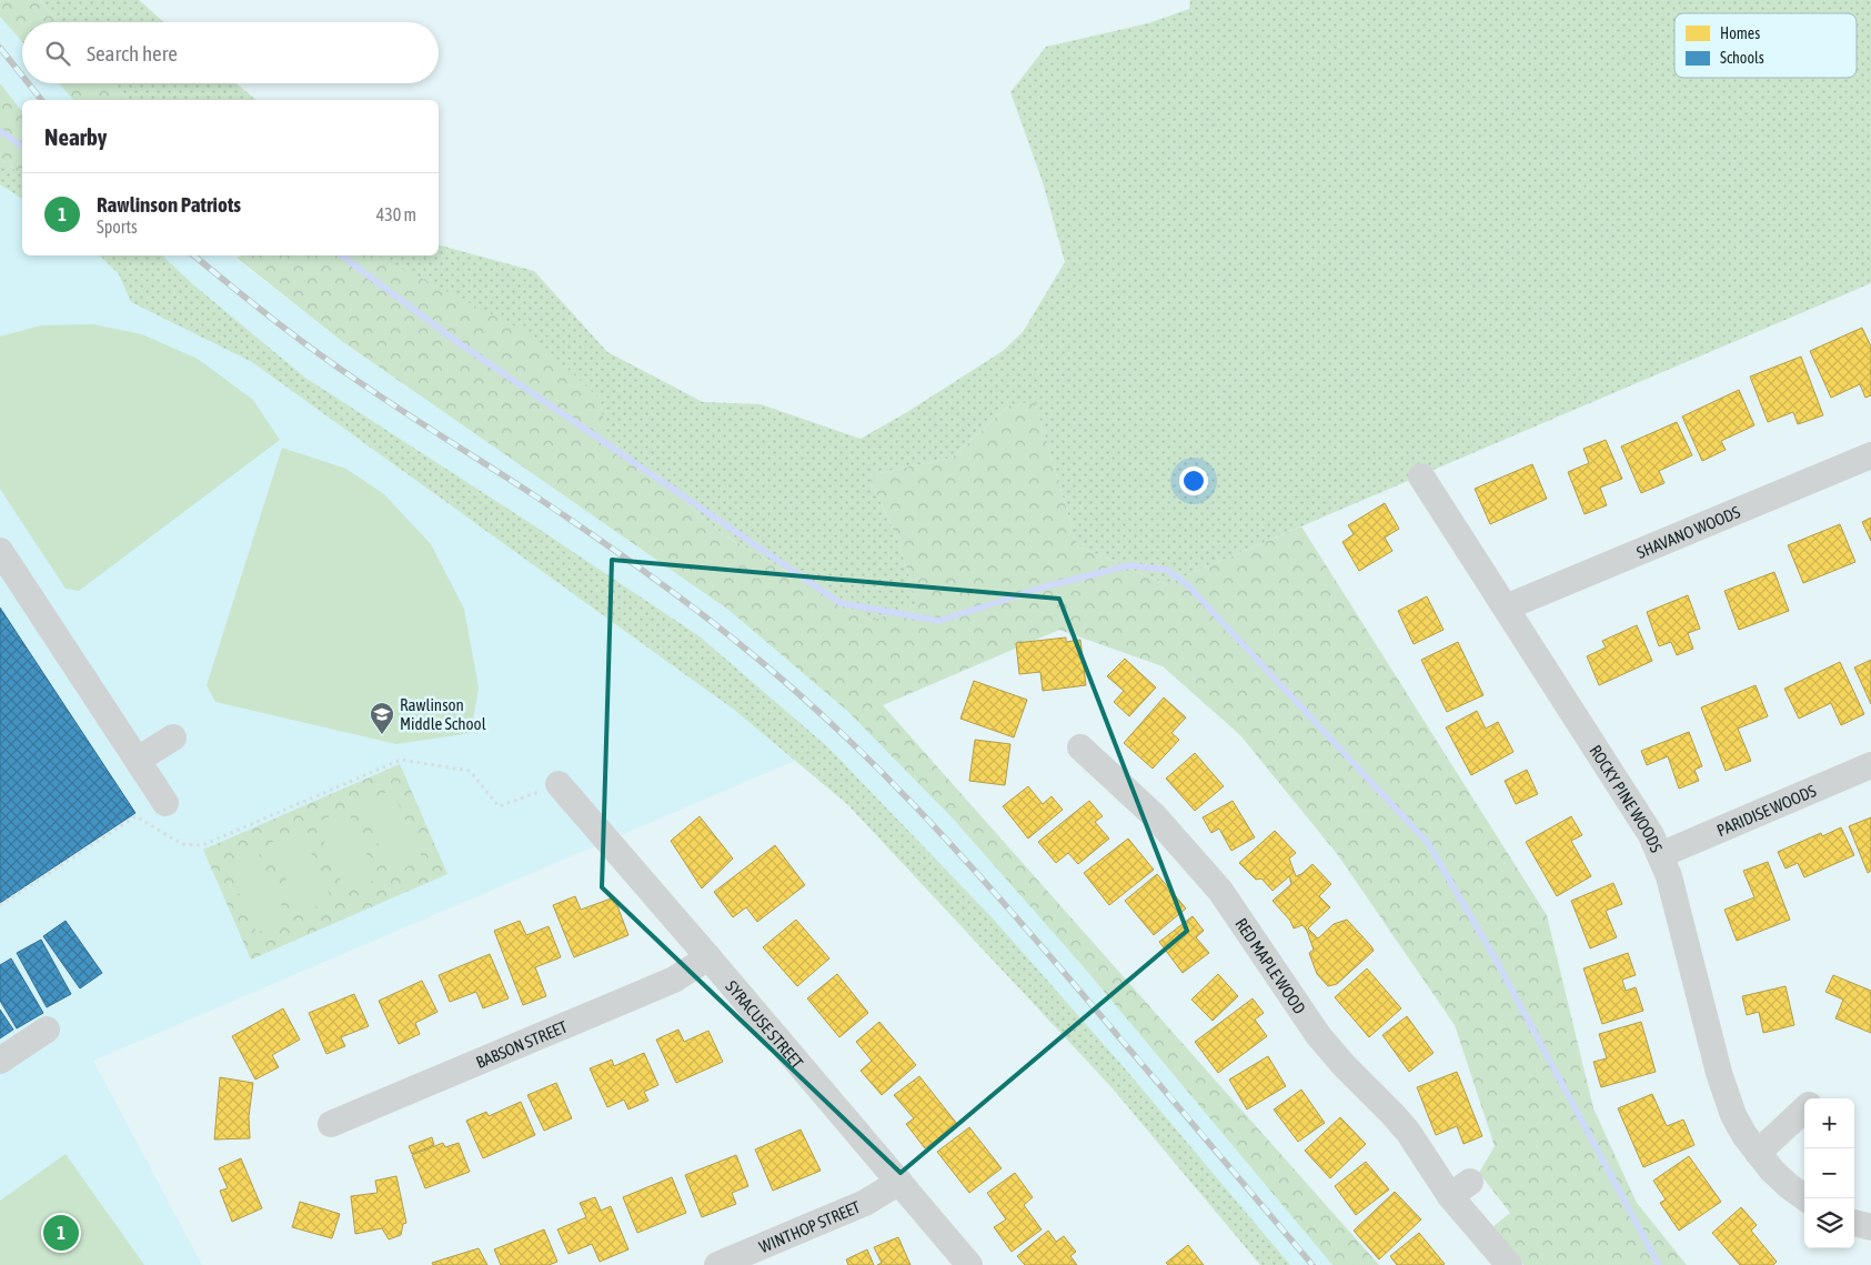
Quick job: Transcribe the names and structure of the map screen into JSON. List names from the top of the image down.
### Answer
{
  "streets": {
    "street": [
      "SHAVANO WOODS",
      "ROCKY PINE WOODS",
      "PARIDISE WOODS",
      "RED MAPLE WOOD",
      "SYRACUSE STREET",
      "BABSON STREET",
      "WINTHOP STREET"
    ]
  },
  "crossings": [
    ["SHAVANO WOODS", "ROCKY PINE WOODS"],
    ["ROCKY PINE WOODS", "PARIDISE WOODS"],
    ["SYRACUSE STREET", "BABSON STREET"],
    ["SYRACUSE STREET", "WINTHOP STREET"]
  ],
  "places": {
    "school or university": ["Rawlinson Middle School"]
  },
  "legend": ["Homes", "Schools"],
  "page": {
    "search": "Search here",
    "heading": "Nearby",
    "list": [
      {
        "mark": "1",
        "name": "Rawlinson Patriots",
        "note": "Sports",
        "value": "430 m"
      }
    ],
    "map_buttons": ["+", "−"],
    "pins": "1"
  }
}
